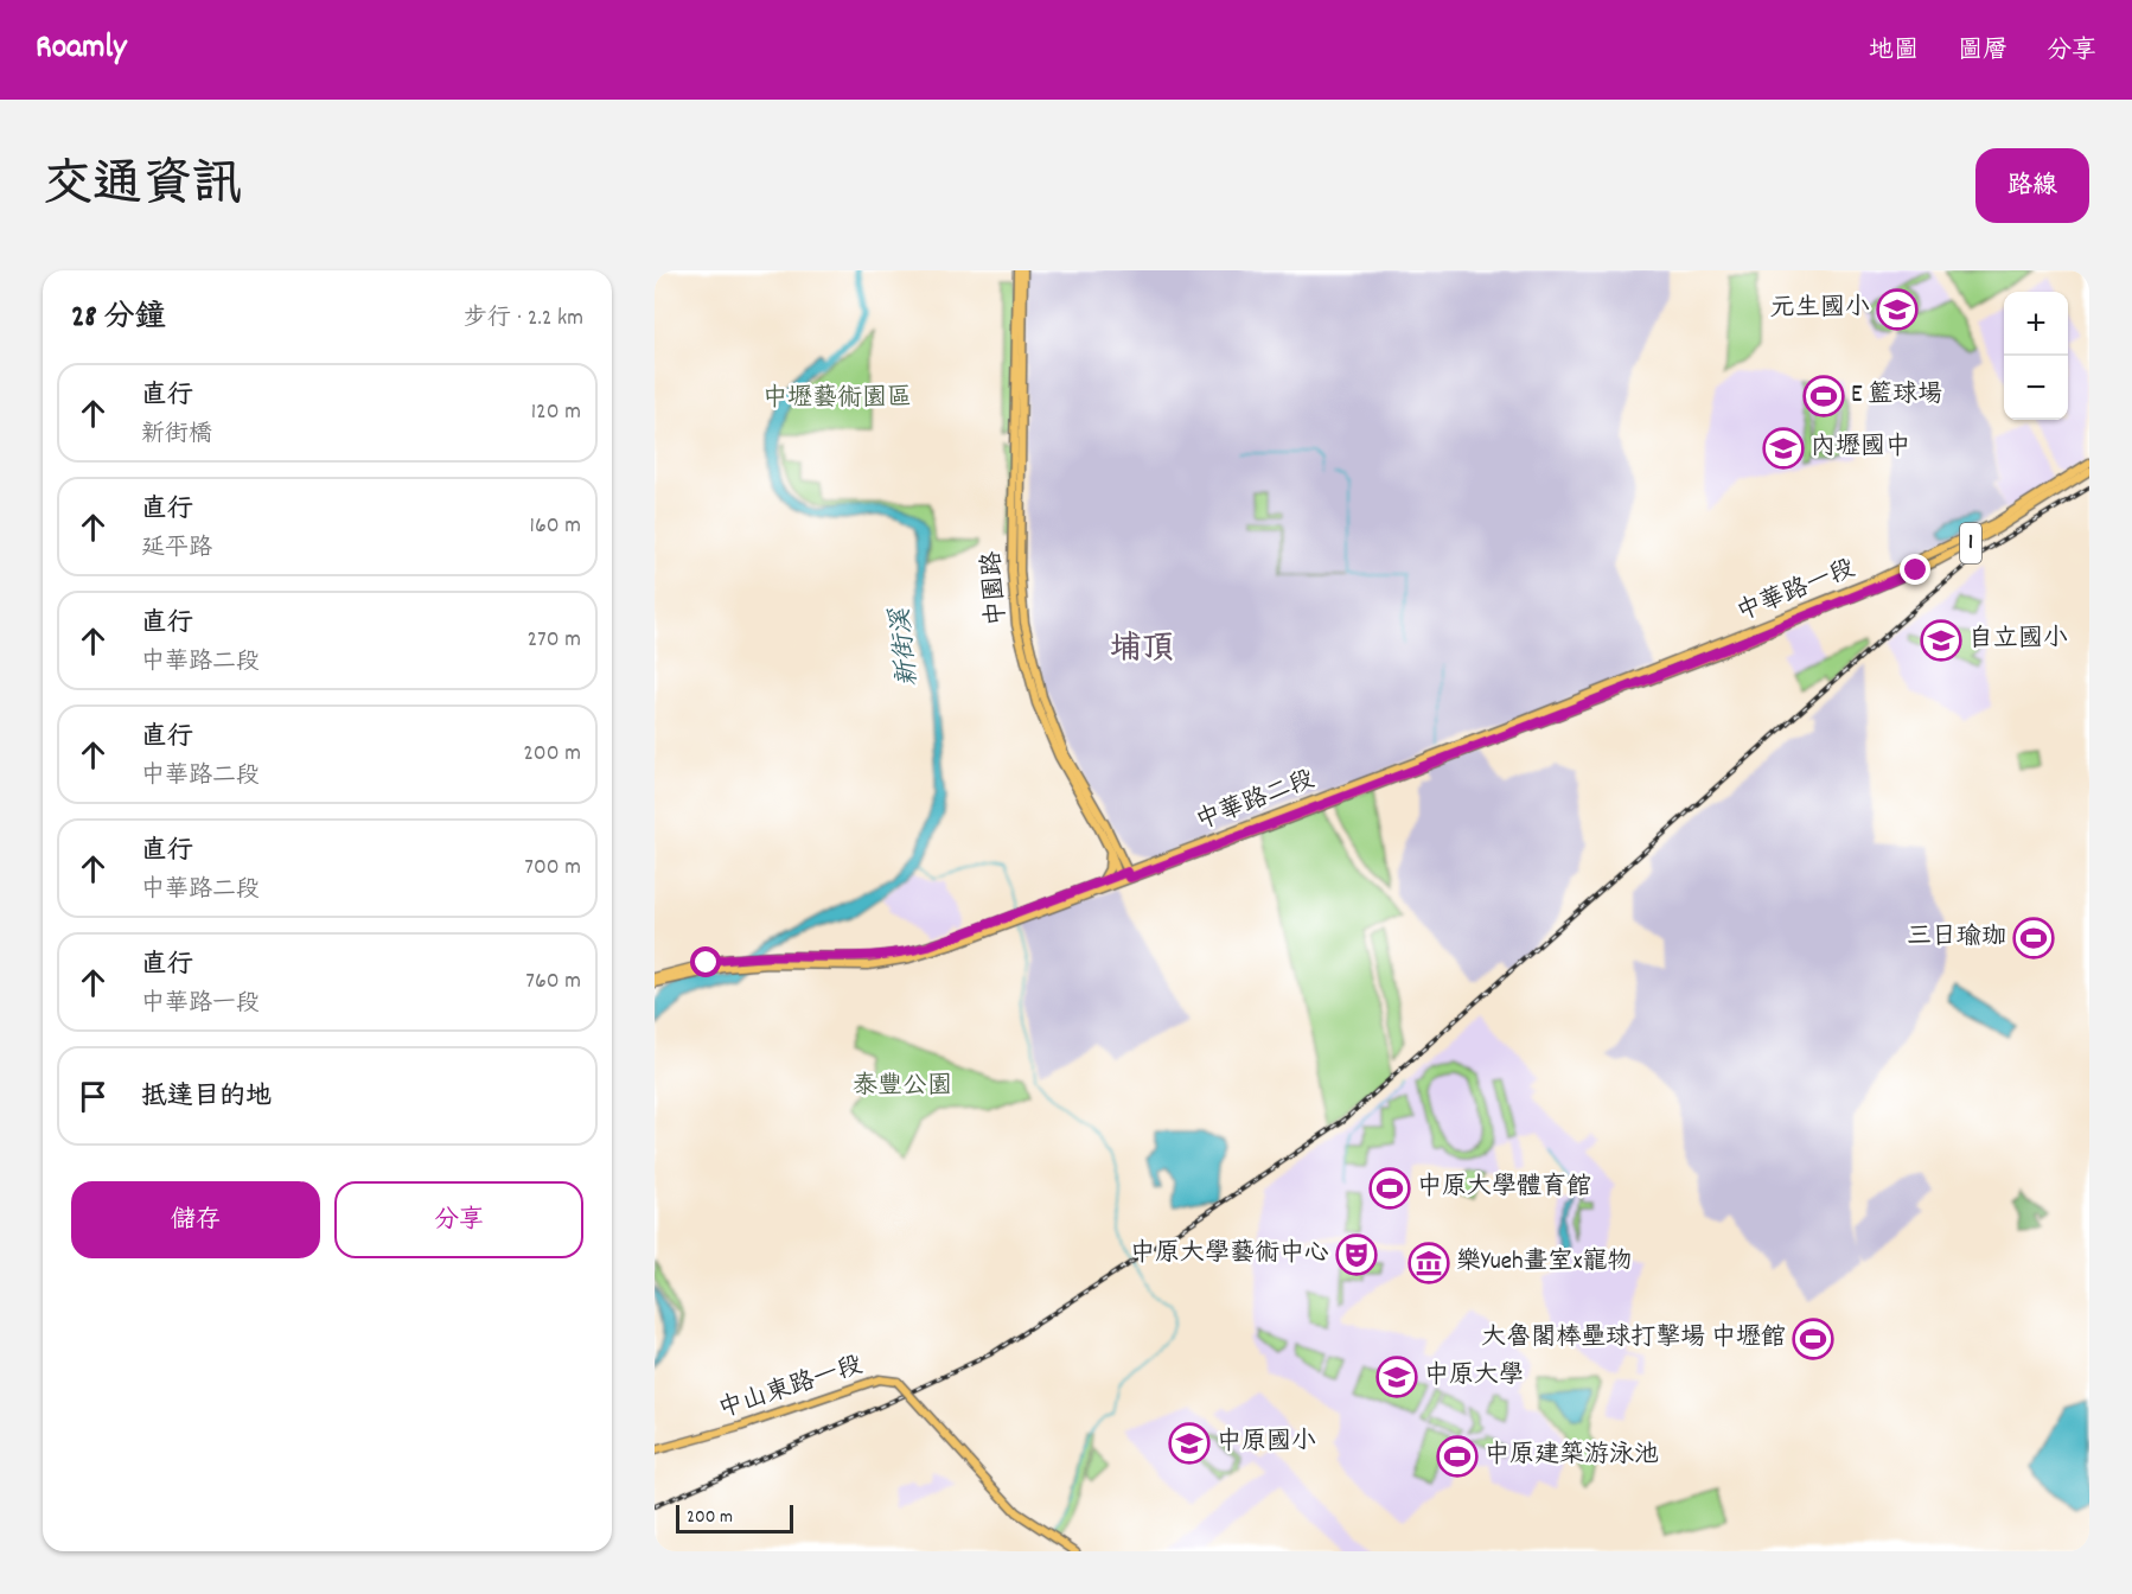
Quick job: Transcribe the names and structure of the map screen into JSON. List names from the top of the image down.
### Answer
{
  "streets": {
    "main road": [
      "1",
      "中園路",
      "中華路一段",
      "中華路二段",
      "中山東路一段"
    ]
  },
  "crossings": [
    ["1", "中華路二段"],
    ["中園路", "中華路二段"],
    ["中華路一段", "中華路二段"]
  ],
  "districts": ["埔頂"],
  "water": ["新街溪"],
  "parks": ["中壢藝術園區", "泰豐公園"],
  "places": {
    "school or university": [
      "元生國小",
      "內壢國中",
      "自立國小",
      "中原大學",
      "中原國小"
    ],
    "sports": [
      "E 籃球場",
      "三日瑜珈",
      "中原大學體育館",
      "大魯閣棒壘球打擊場 中壢館",
      "中原建築游泳池"
    ],
    "theatre": ["中原大學藝術中心"],
    "museum": ["樂Yueh畫室x寵物"]
  },
  "scale_bar": "200 m",
  "page": {
    "header": "Roamly",
    "nav": ["地圖", "圖層", "分享"],
    "title": "交通資訊",
    "buttons": [
      "路線",
      ["儲存", "分享"]
    ],
    "heading": ["28 分鐘", "步行 · 2.2 km"],
    "map_buttons": ["+", "−"],
    "list": [
      ["直行", "新街橋", "120 m"],
      ["直行", "延平路", "160 m"],
      ["直行", "中華路二段", "270 m"],
      ["直行", "中華路二段", "200 m"],
      ["直行", "中華路二段", "700 m"],
      ["直行", "中華路一段", "760 m"],
      "抵達目的地"
    ],
    "scale": "200 m"
  }
}
